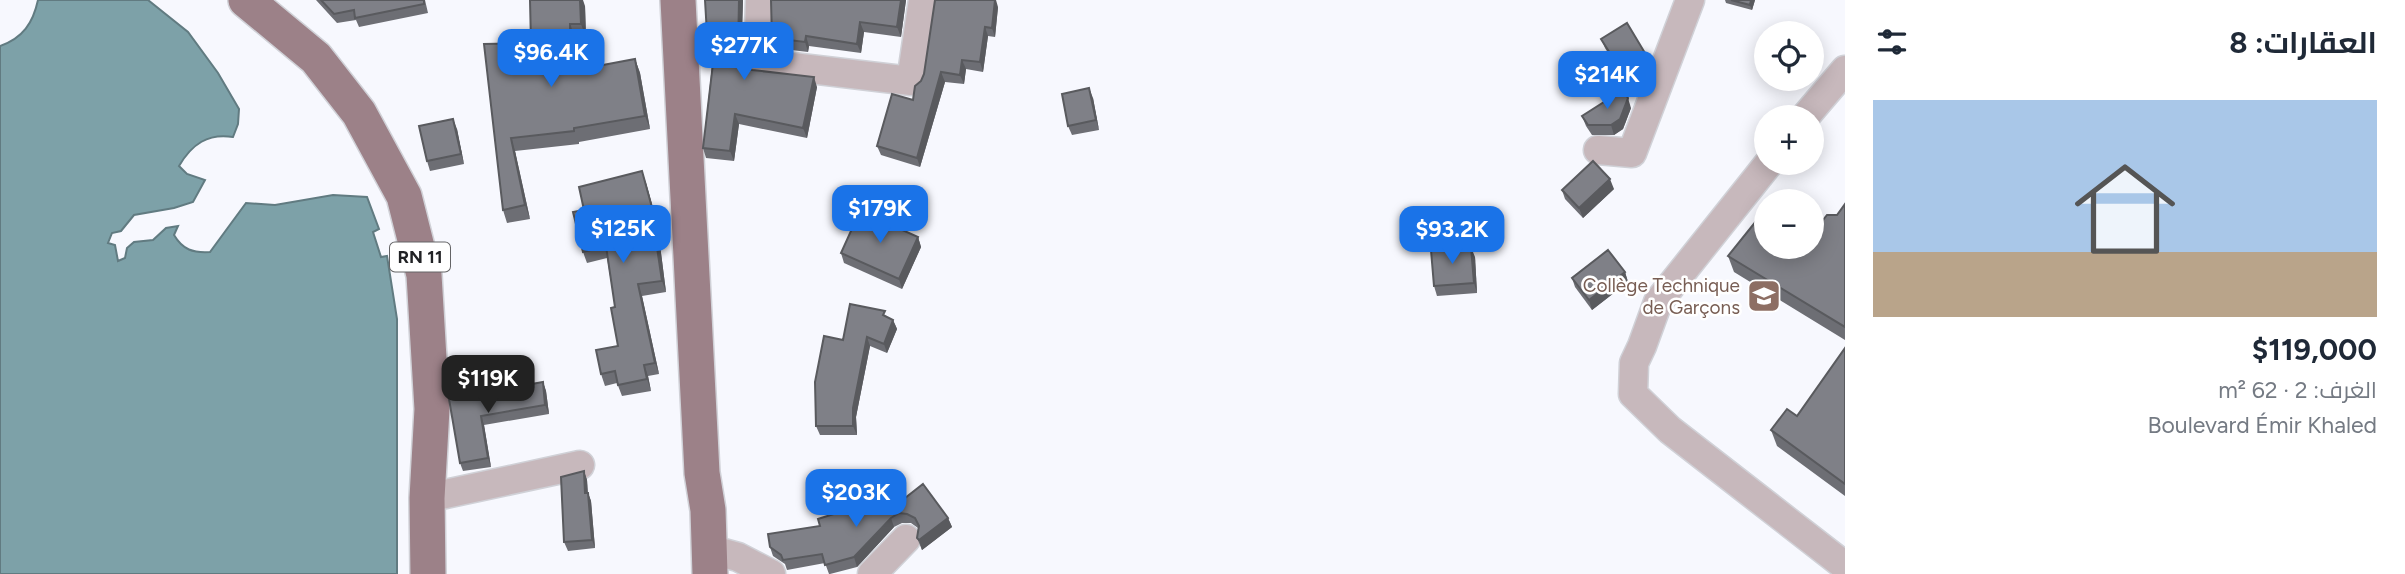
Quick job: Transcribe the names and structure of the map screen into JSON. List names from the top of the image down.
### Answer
{
  "streets": {
    "main road": ["RN 11"]
  },
  "places": {
    "school or university": ["Collège Technique de Garçons"]
  },
  "page": {
    "heading": "العقارات: 8",
    "map_buttons": ["+", "−"],
    "price": [
      "$277K",
      "$96.4K",
      "$214K",
      "$179K",
      "$125K",
      "$93.2K",
      "$119K",
      "$203K"
    ],
    "list": [
      {
        "name": "$119,000",
        "note": "الغرف: 2 · 62 m² · Boulevard Émir Khaled"
      }
    ]
  }
}
